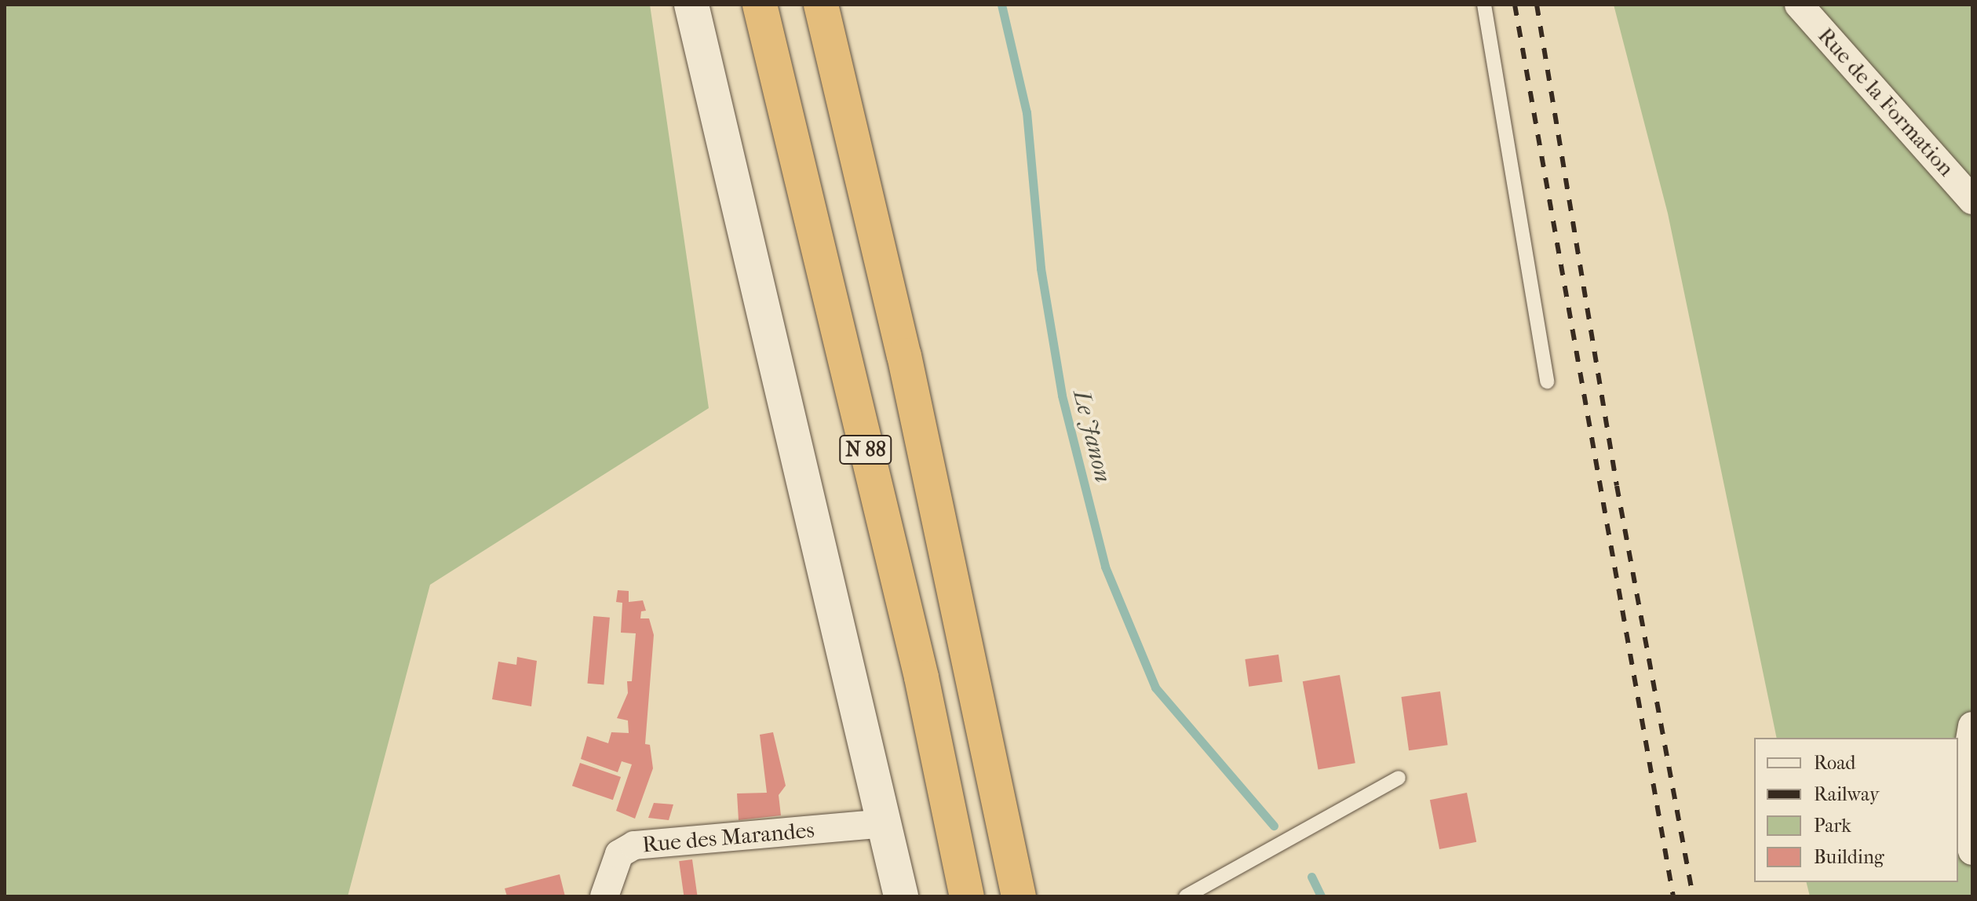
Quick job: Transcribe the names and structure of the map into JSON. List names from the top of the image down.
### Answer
{
  "streets": {
    "highway": ["N 88"],
    "street": ["Rue de la Formation", "Rue des Marandes"]
  },
  "water": ["Le Janon"],
  "legend": [
    "Road",
    "Railway",
    "Park",
    "Building"
  ]
}
